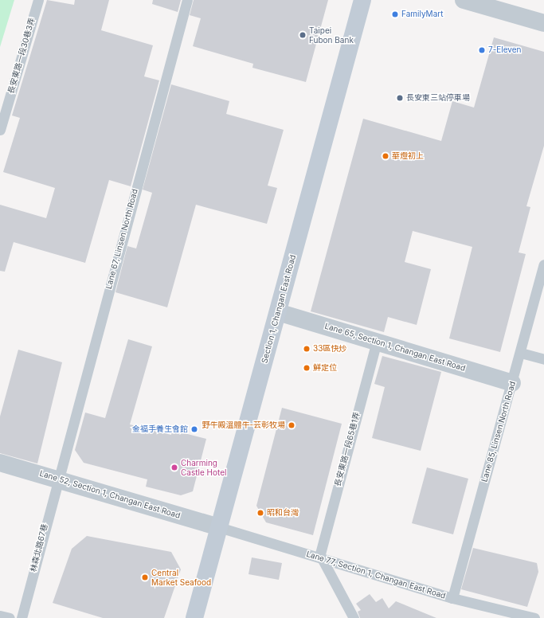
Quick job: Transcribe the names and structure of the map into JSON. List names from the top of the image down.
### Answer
{
  "streets": {
    "street": ["Section 1, Changan East Road", "Lane 65, Section 1, Changan East Road", "Lane 52, Section 1, Changan East Road"],
    "lane": [
      "長安東路一段30巷3弄",
      "Lane 67, Linsen North Road",
      "Lane 85, Linsen North Road",
      "長安東路一段65巷1弄",
      "林森北路67巷",
      "Lane 77, Section 1, Changan East Road"
    ]
  },
  "crossings": [
    ["Lane 67, Linsen North Road", "Lane 52, Section 1, Changan East Road"],
    ["Lane 67, Linsen North Road", "林森北路67巷"],
    ["Section 1, Changan East Road", "Lane 65, Section 1, Changan East Road"],
    ["Section 1, Changan East Road", "Lane 52, Section 1, Changan East Road"],
    ["Section 1, Changan East Road", "Lane 77, Section 1, Changan East Road"],
    ["Lane 65, Section 1, Changan East Road", "Lane 85, Linsen North Road"],
    ["Lane 65, Section 1, Changan East Road", "長安東路一段65巷1弄"],
    ["Lane 85, Linsen North Road", "Lane 77, Section 1, Changan East Road"],
    ["長安東路一段65巷1弄", "Lane 77, Section 1, Changan East Road"],
    ["Lane 52, Section 1, Changan East Road", "林森北路67巷"],
    ["Lane 52, Section 1, Changan East Road", "Lane 77, Section 1, Changan East Road"]
  ],
  "places": [
    "FamilyMart",
    "Taipei Fubon Bank",
    "7-Eleven",
    "長安東三站停車場",
    "華燈初上",
    "33區快炒",
    "鮮定位",
    "野牛殿溫體牛-芸彰牧場",
    "金福手養生會館",
    "Charming Castle Hotel",
    "昭和台灣",
    "Central Market Seafood"
  ]
}
